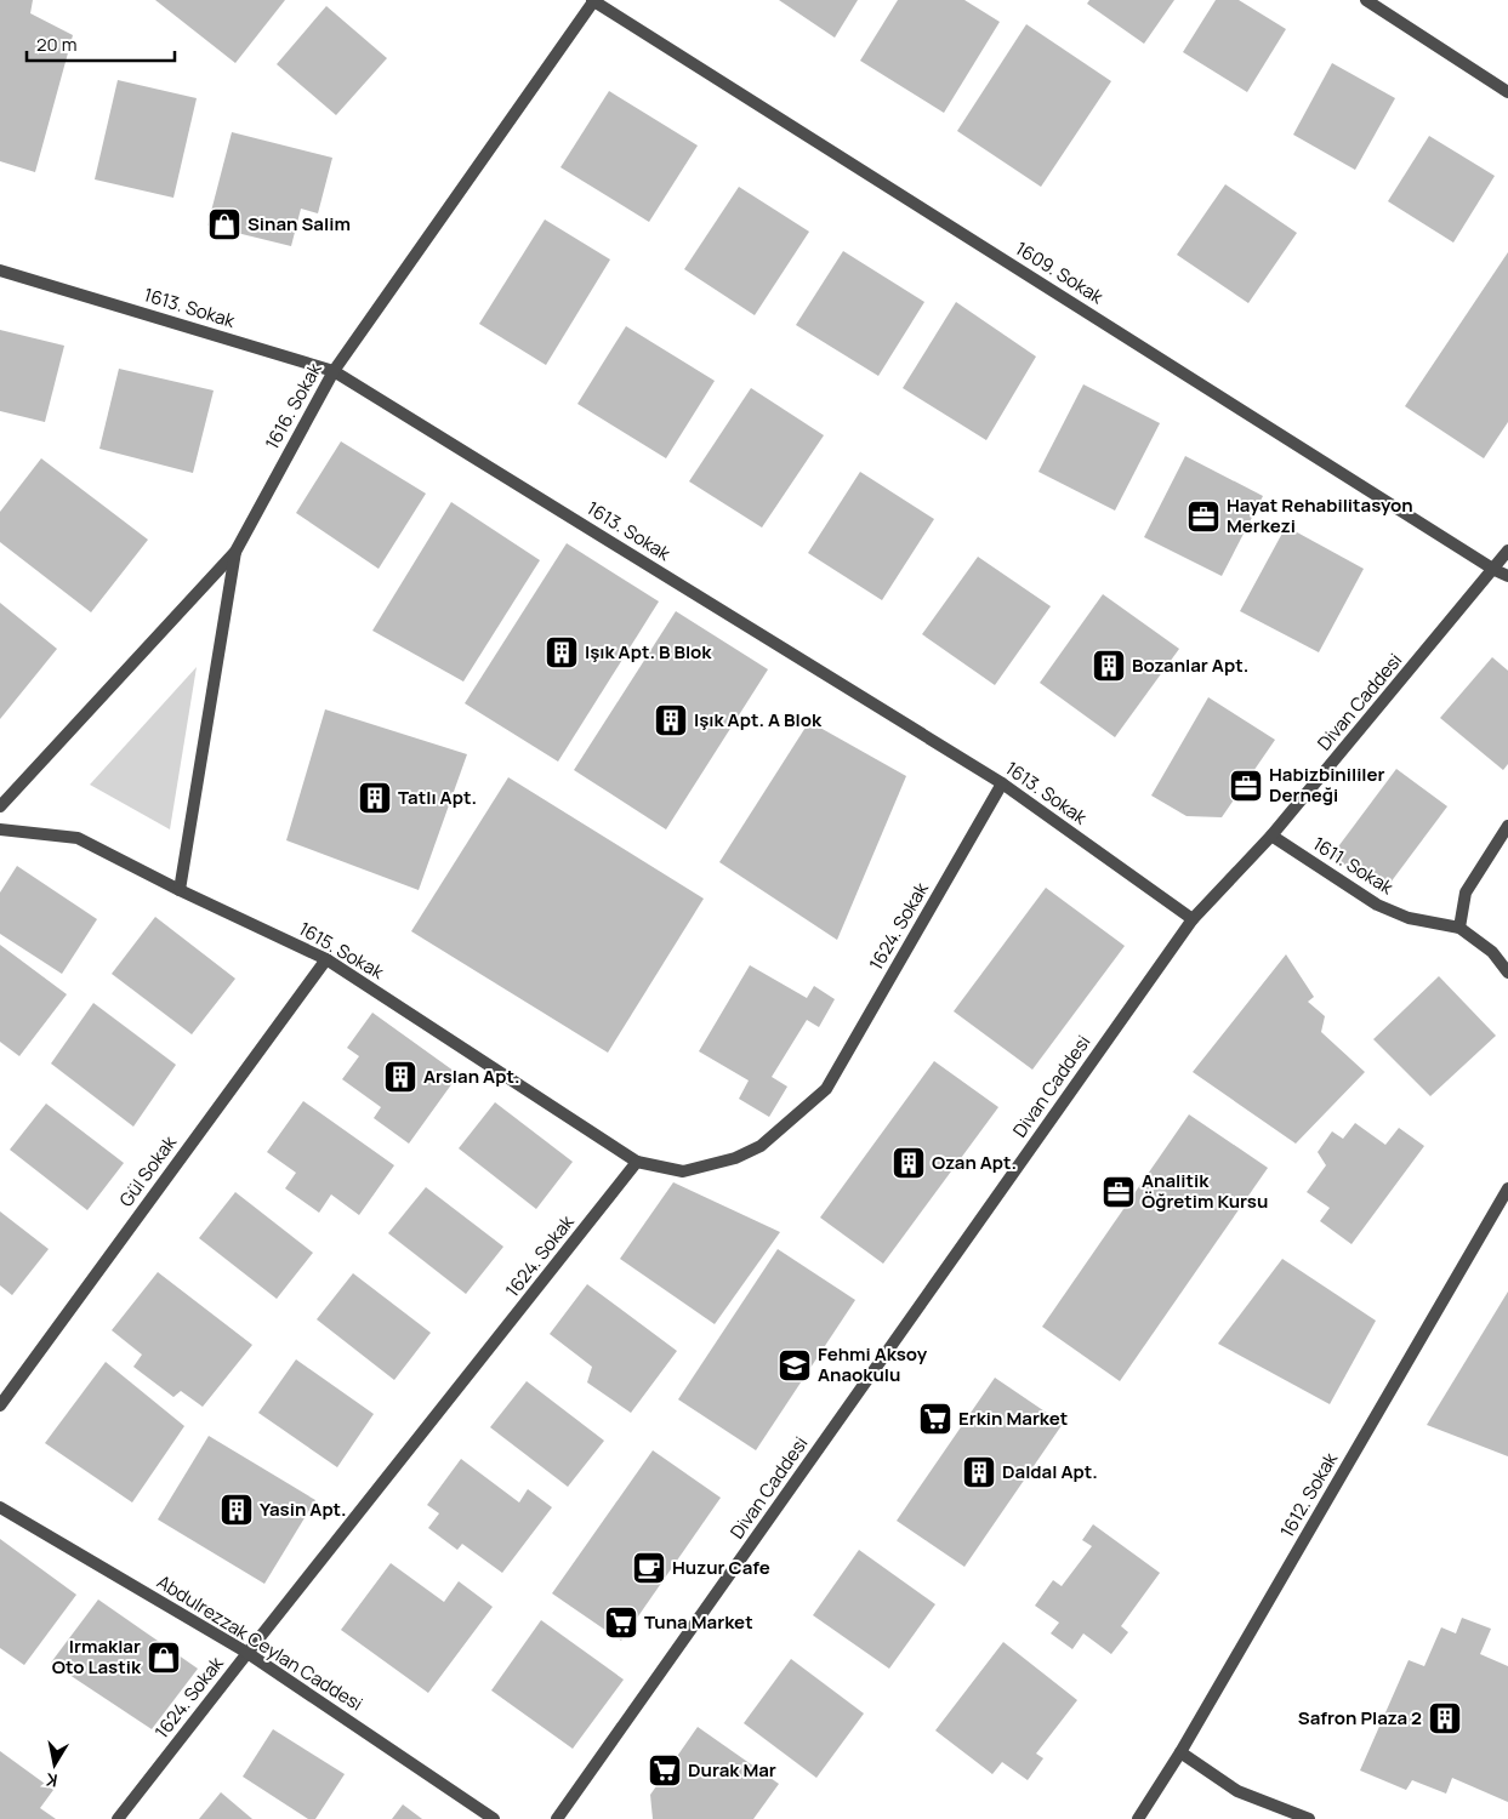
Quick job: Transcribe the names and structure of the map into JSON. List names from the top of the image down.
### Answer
{
  "streets": {
    "street": [
      "1609. Sokak",
      "1613. Sokak",
      "1616. Sokak",
      "Divan Caddesi",
      "1611. Sokak",
      "1624. Sokak",
      "1615. Sokak",
      "Gül Sokak",
      "1612. Sokak",
      "Abdulrezzak Ceylan Caddesi"
    ]
  },
  "crossings": [
    ["1609. Sokak", "1616. Sokak"],
    ["1609. Sokak", "Divan Caddesi"],
    ["1613. Sokak", "1616. Sokak"],
    ["1613. Sokak", "Divan Caddesi"],
    ["1613. Sokak", "1624. Sokak"],
    ["Divan Caddesi", "1611. Sokak"],
    ["1624. Sokak", "1615. Sokak"],
    ["1624. Sokak", "Abdulrezzak Ceylan Caddesi"],
    ["1615. Sokak", "Gül Sokak"]
  ],
  "places": {
    "shop": ["Sinan Salim", "Irmaklar Oto Lastik"],
    "office": ["Hayat Rehabilitasyon Merkezi", "Habizbinililer Derneği", "Analitik Öğretim Kursu"],
    "building": [
      "Işık Apt. B Blok",
      "Bozanlar Apt.",
      "Işık Apt. A Blok",
      "Tatlı Apt.",
      "Arslan Apt.",
      "Ozan Apt.",
      "Daldal Apt.",
      "Yasin Apt.",
      "Safron Plaza 2"
    ],
    "school or university": ["Fehmi Aksoy Anaokulu"],
    "supermarket": ["Erkin Market", "Tuna Market", "Durak Mar"],
    "cafe": ["Huzur Cafe"]
  },
  "scale_bar": "20 m",
  "north": "bottom"
}
